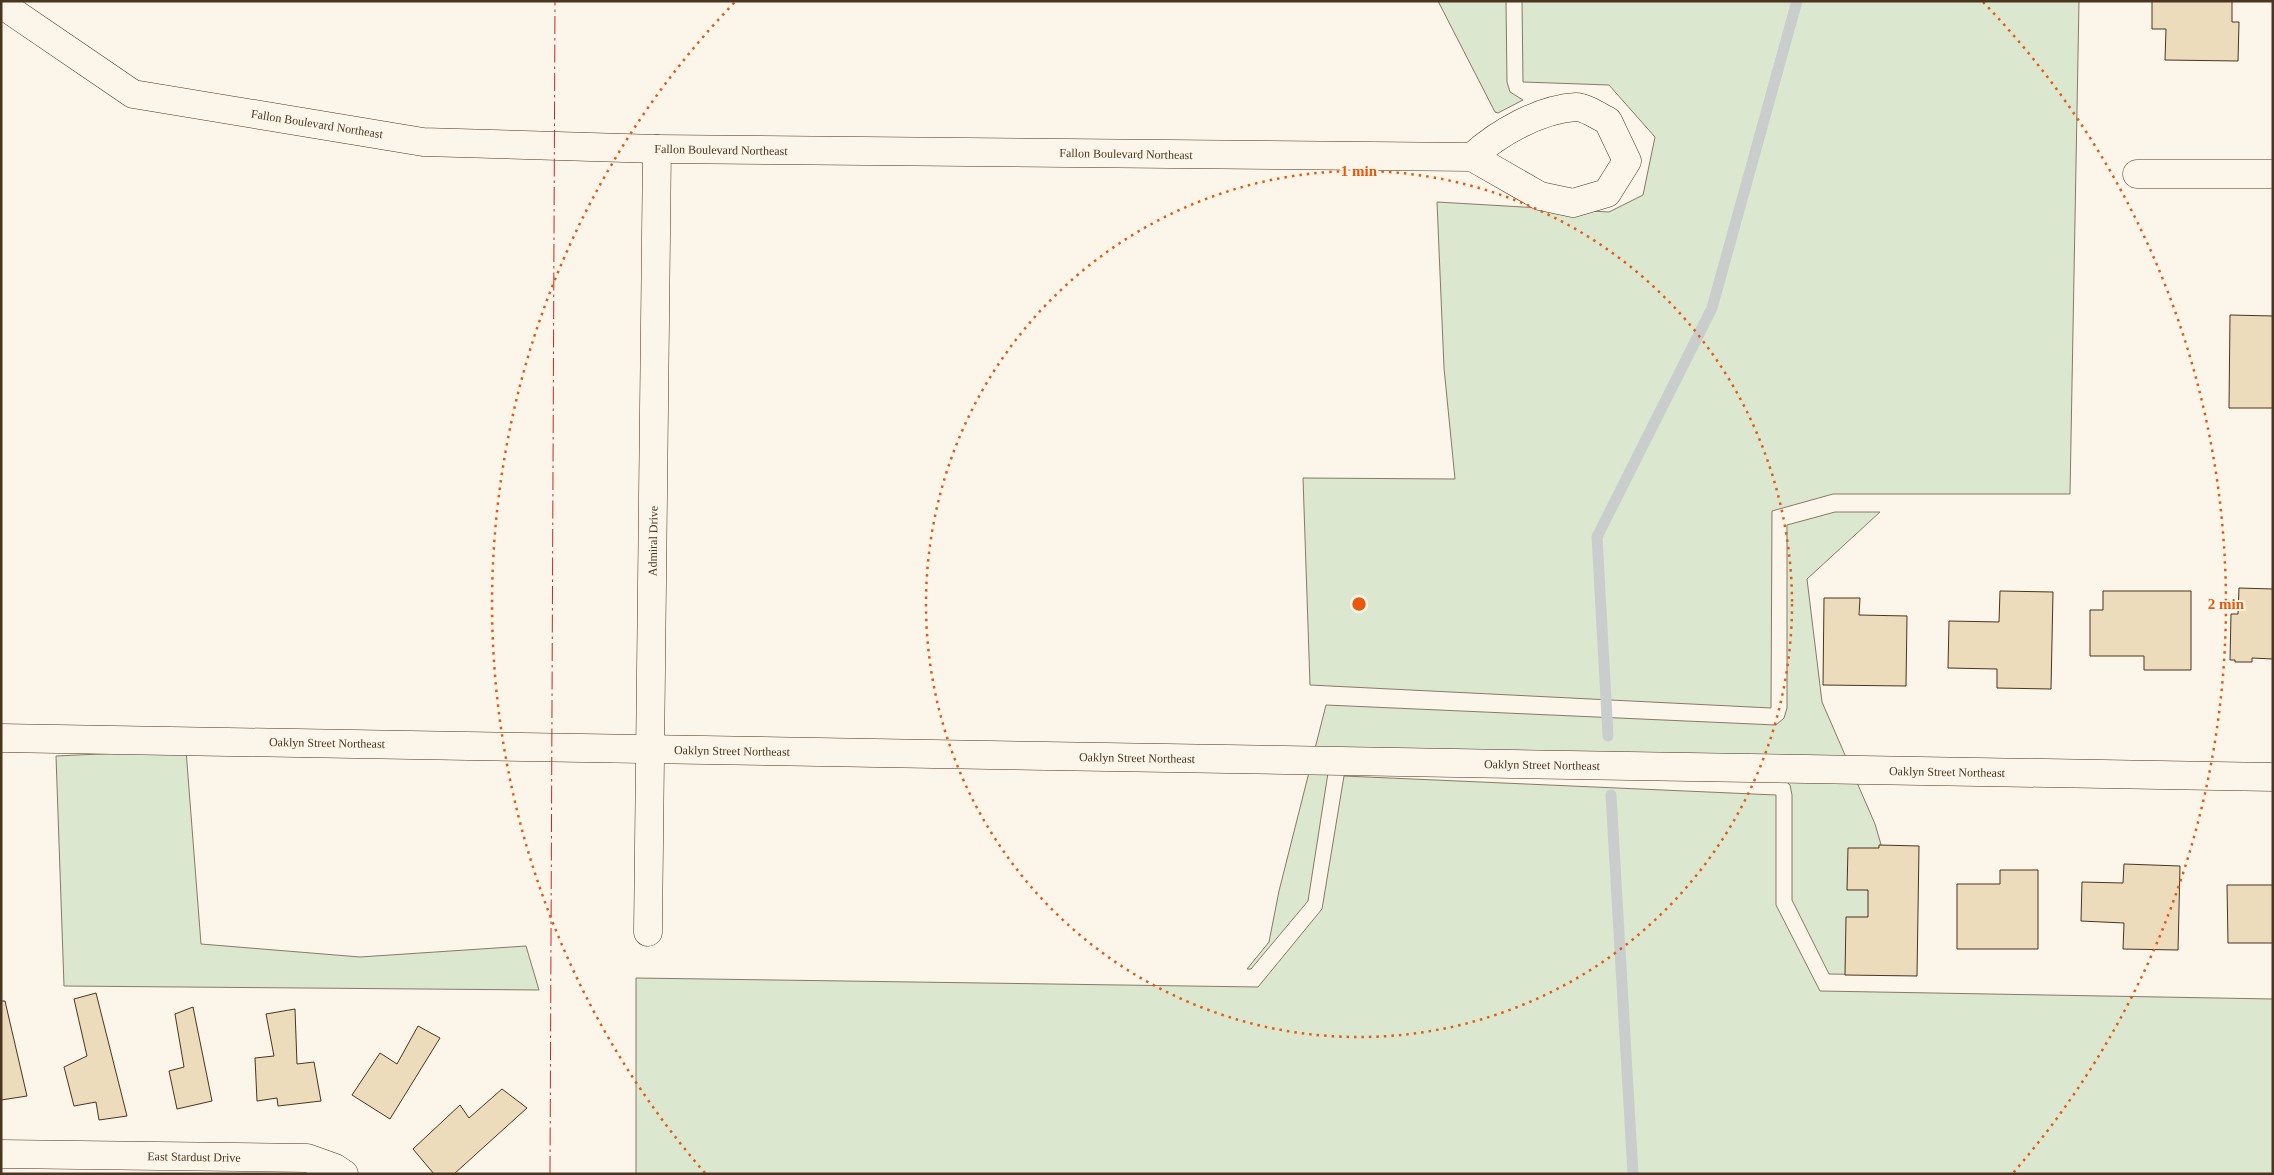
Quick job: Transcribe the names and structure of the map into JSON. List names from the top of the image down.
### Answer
{
  "streets": {
    "street": [
      "Fallon Boulevard Northeast",
      "Admiral Drive",
      "Oaklyn Street Northeast",
      "East Stardust Drive"
    ]
  },
  "crossings": [
    ["Fallon Boulevard Northeast", "Admiral Drive"],
    ["Admiral Drive", "Oaklyn Street Northeast"]
  ],
  "rings": ["1 min", "2 min"]
}
